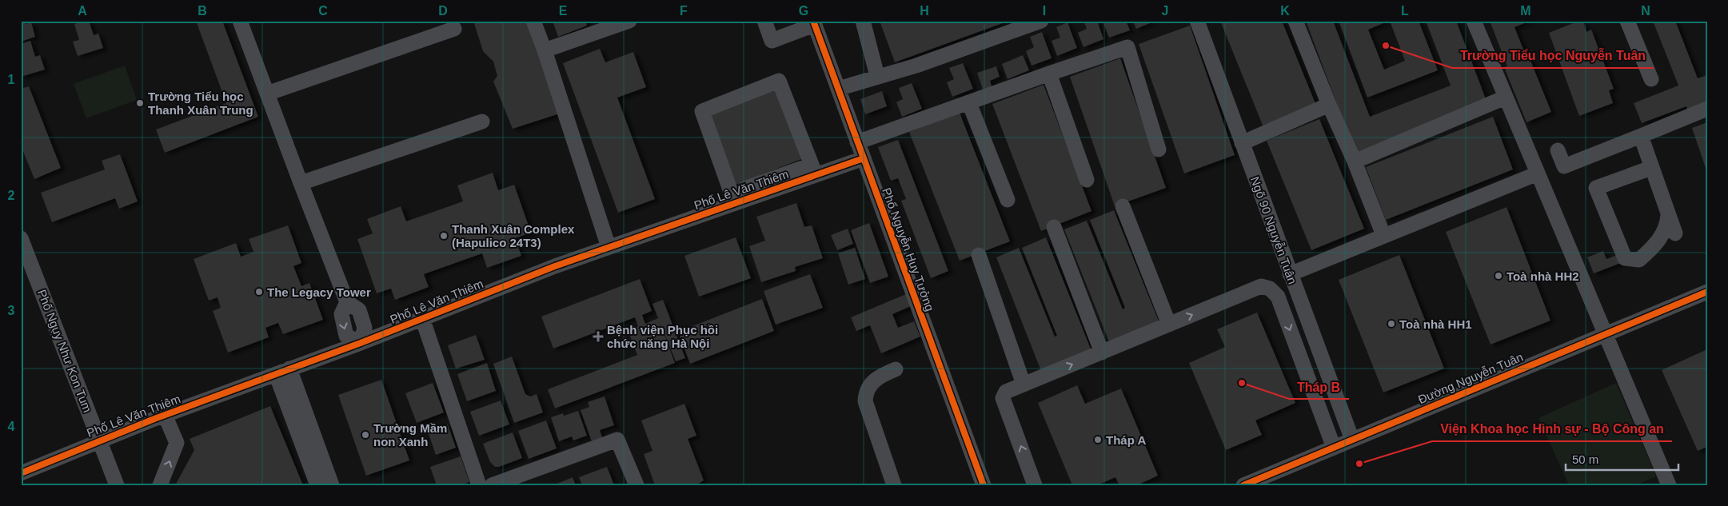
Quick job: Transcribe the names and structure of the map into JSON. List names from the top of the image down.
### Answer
{
  "streets": {
    "street": [
      "Phố Lê Văn Thiêm",
      "Ngõ 90 Nguyễn Tuân",
      "Phố Nguyễn Huy Tưởng",
      "Phố Ngụy Như Kon Tum",
      "Đường Nguyễn Tuân"
    ]
  },
  "crossings": [
    ["Phố Lê Văn Thiêm", "Phố Nguyễn Huy Tưởng"],
    ["Phố Lê Văn Thiêm", "Phố Ngụy Như Kon Tum"],
    ["Ngõ 90 Nguyễn Tuân", "Đường Nguyễn Tuân"]
  ],
  "places": {
    "other": [
      "Trường Tiểu học Nguyễn Tuân",
      "Trường Tiểu học Thanh Xuân Trung",
      "Thanh Xuân Complex (Hapulico 24T3)",
      "Toà nhà HH2",
      "The Legacy Tower",
      "Toà nhà HH1",
      "Tháp B",
      "Trường Mầm non Xanh",
      "Tháp A",
      "Viện Khoa học Hình sự - Bộ Công an"
    ],
    "health": ["Bệnh viện Phục hồi chức năng Hà Nội"]
  },
  "scale_bar": "50 m",
  "grid": {
    "columns": [
      "A",
      "B",
      "C",
      "D",
      "E",
      "F",
      "G",
      "H",
      "I",
      "J",
      "K",
      "L",
      "M",
      "N"
    ],
    "rows": [
      "1",
      "2",
      "3",
      "4"
    ]
  }
}
